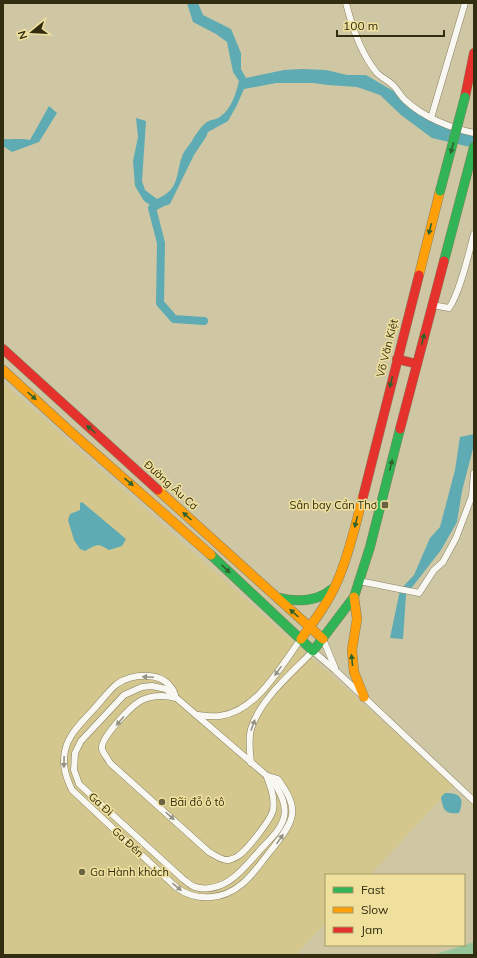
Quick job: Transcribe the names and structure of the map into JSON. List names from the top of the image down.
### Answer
{
  "streets": {
    "main road": ["Võ Văn Kiệt", "Đường Âu Cơ"],
    "street": ["Ga Đi", "Ga Đến"]
  },
  "crossings": [
    ["Võ Văn Kiệt", "Đường Âu Cơ"],
    ["Ga Đi", "Ga Đến"]
  ],
  "places": {
    "transit": ["Sân bay Cần Thơ"],
    "other": ["Bãi đỗ ô tô", "Ga Hành khách"]
  },
  "legend": ["Fast", "Slow", "Jam"],
  "scale_bar": "100 m",
  "north": "left"
}
